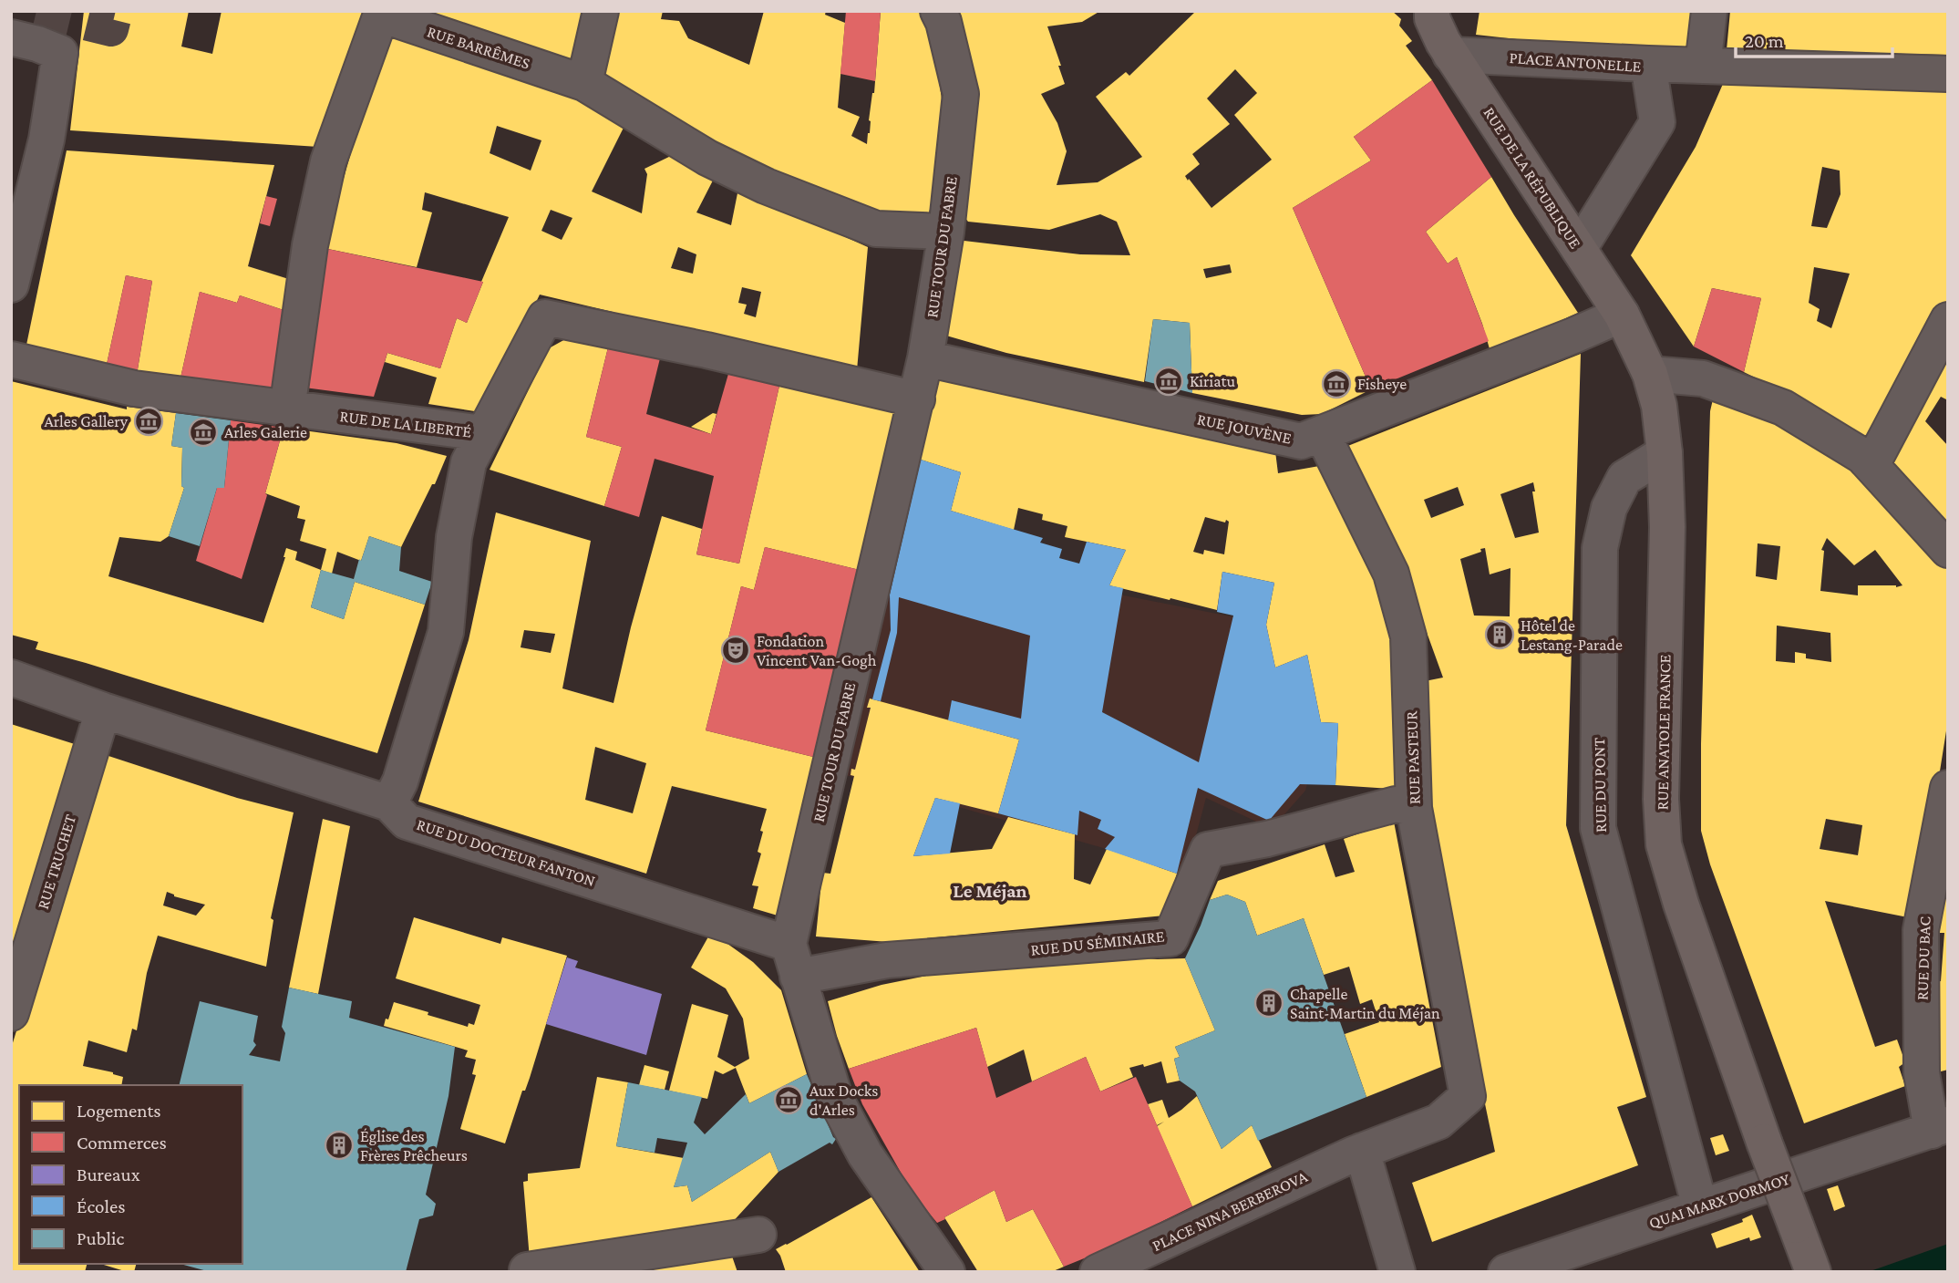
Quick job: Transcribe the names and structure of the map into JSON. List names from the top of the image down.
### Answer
{
  "streets": {
    "main road": ["RUE DE LA RÉPUBLIQUE", "RUE ANATOLE FRANCE"],
    "street": [
      "RUE BARRÊMES",
      "PLACE ANTONELLE",
      "RUE TOUR DU FABRE",
      "RUE DE LA LIBERTÉ",
      "RUE JOUVÈNE",
      "RUE PASTEUR",
      "RUE DU PONT",
      "RUE DU DOCTEUR FANTON",
      "RUE TRUCHET",
      "RUE DU SÉMINAIRE",
      "RUE DU BAC",
      "QUAI MARX DORMOY",
      "PLACE NINA BERBEROVA"
    ]
  },
  "crossings": [
    ["RUE BARRÊMES", "RUE TOUR DU FABRE"],
    ["RUE BARRÊMES", "RUE DE LA LIBERTÉ"],
    ["PLACE ANTONELLE", "RUE DE LA RÉPUBLIQUE"],
    ["RUE DE LA RÉPUBLIQUE", "RUE JOUVÈNE"],
    ["RUE DE LA RÉPUBLIQUE", "RUE ANATOLE FRANCE"],
    ["RUE TOUR DU FABRE", "RUE DE LA LIBERTÉ"],
    ["RUE TOUR DU FABRE", "RUE JOUVÈNE"],
    ["RUE TOUR DU FABRE", "RUE DU DOCTEUR FANTON"],
    ["RUE TOUR DU FABRE", "RUE DU SÉMINAIRE"],
    ["RUE JOUVÈNE", "RUE ANATOLE FRANCE"],
    ["RUE JOUVÈNE", "RUE PASTEUR"],
    ["RUE ANATOLE FRANCE", "RUE DU PONT"],
    ["RUE PASTEUR", "RUE DU SÉMINAIRE"],
    ["RUE PASTEUR", "PLACE NINA BERBEROVA"],
    ["RUE DU PONT", "QUAI MARX DORMOY"],
    ["RUE DU DOCTEUR FANTON", "RUE TRUCHET"],
    ["RUE DU DOCTEUR FANTON", "RUE DU SÉMINAIRE"],
    ["RUE DU BAC", "QUAI MARX DORMOY"]
  ],
  "districts": ["Le Méjan"],
  "places": {
    "museum": [
      "Kiriatu",
      "Fisheye",
      "Arles Gallery",
      "Arles Galerie",
      "Aux Docks d'Arles"
    ],
    "building": ["Hôtel de Lestang-Parade", "Chapelle Saint-Martin du Méjan", "Église des Frères Prêcheurs"],
    "theatre": ["Fondation Vincent Van-Gogh"]
  },
  "legend": [
    "Logements",
    "Commerces",
    "Bureaux",
    "Écoles",
    "Public"
  ],
  "scale_bar": "20 m"
}
